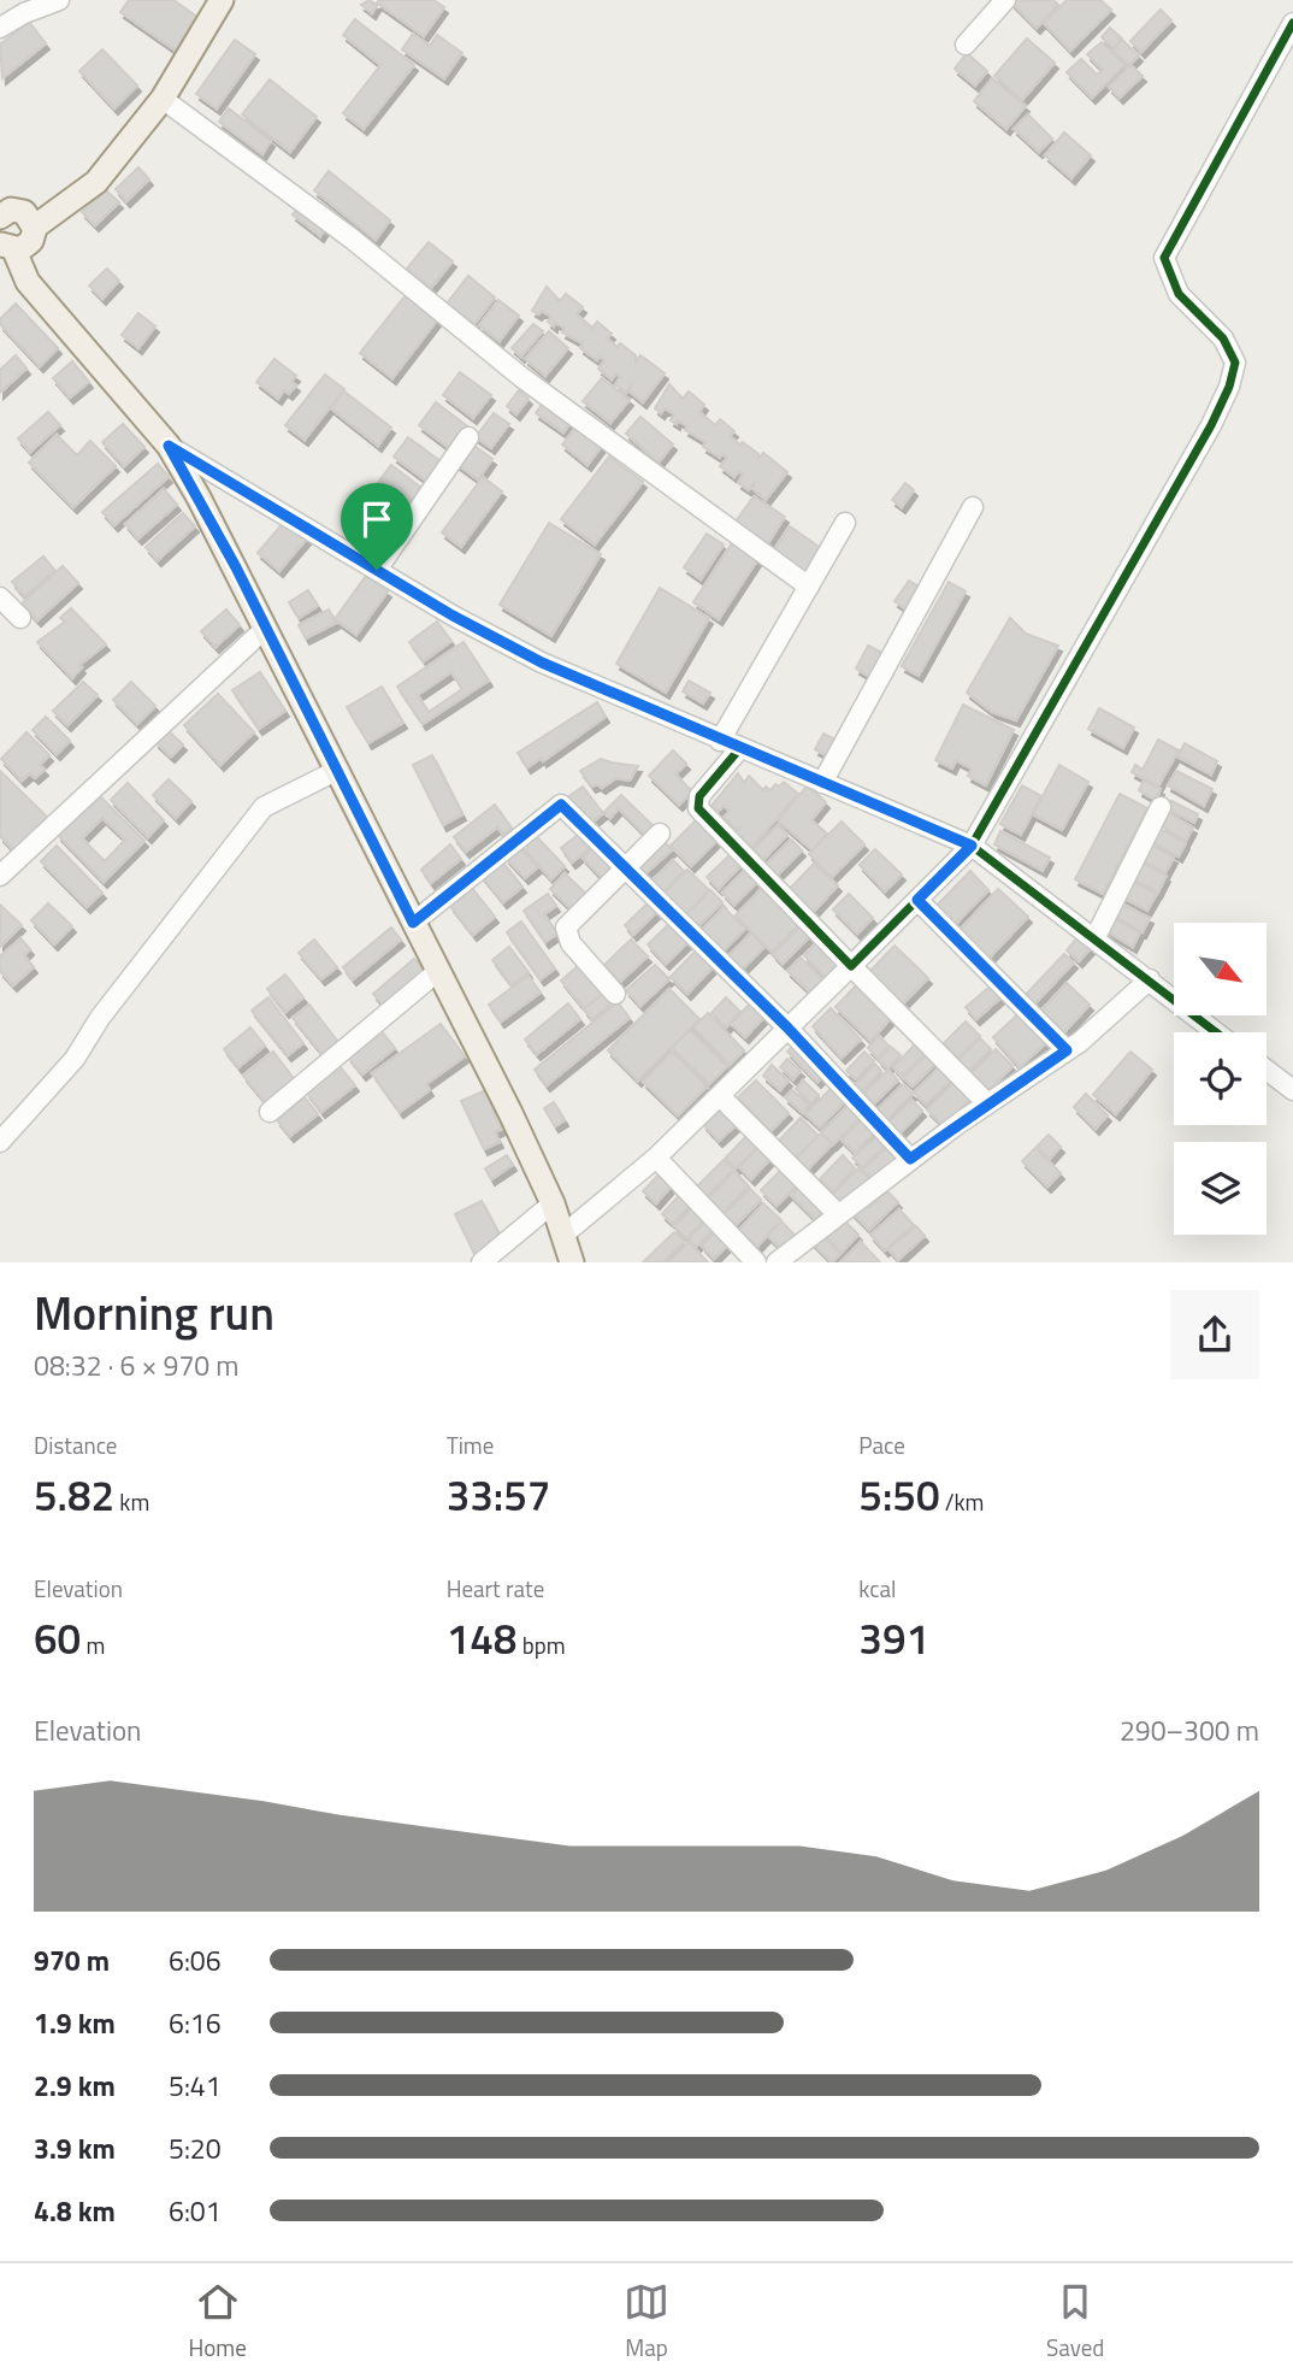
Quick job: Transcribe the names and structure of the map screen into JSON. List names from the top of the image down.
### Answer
{
  "north": "bottom right",
  "page": {
    "heading": ["Morning run", "08:32 · 6 × 970 m"],
    "stats": [
      ["Distance", "5.82 km"],
      ["Time", "33:57"],
      ["Pace", "5:50 /km"],
      ["Elevation", "60 m"],
      ["Heart rate", "148 bpm"],
      ["kcal", "391"]
    ],
    "chart": ["Elevation", "290–300 m"],
    "list": [
      {
        "name": "970 m",
        "note": "6:06"
      },
      {
        "name": "1.9 km",
        "note": "6:16"
      },
      {
        "name": "2.9 km",
        "note": "5:41"
      },
      {
        "name": "3.9 km",
        "note": "5:20"
      },
      {
        "name": "4.8 km",
        "note": "6:01"
      }
    ],
    "tabs": ["Home", "Map", "Saved"]
  }
}
